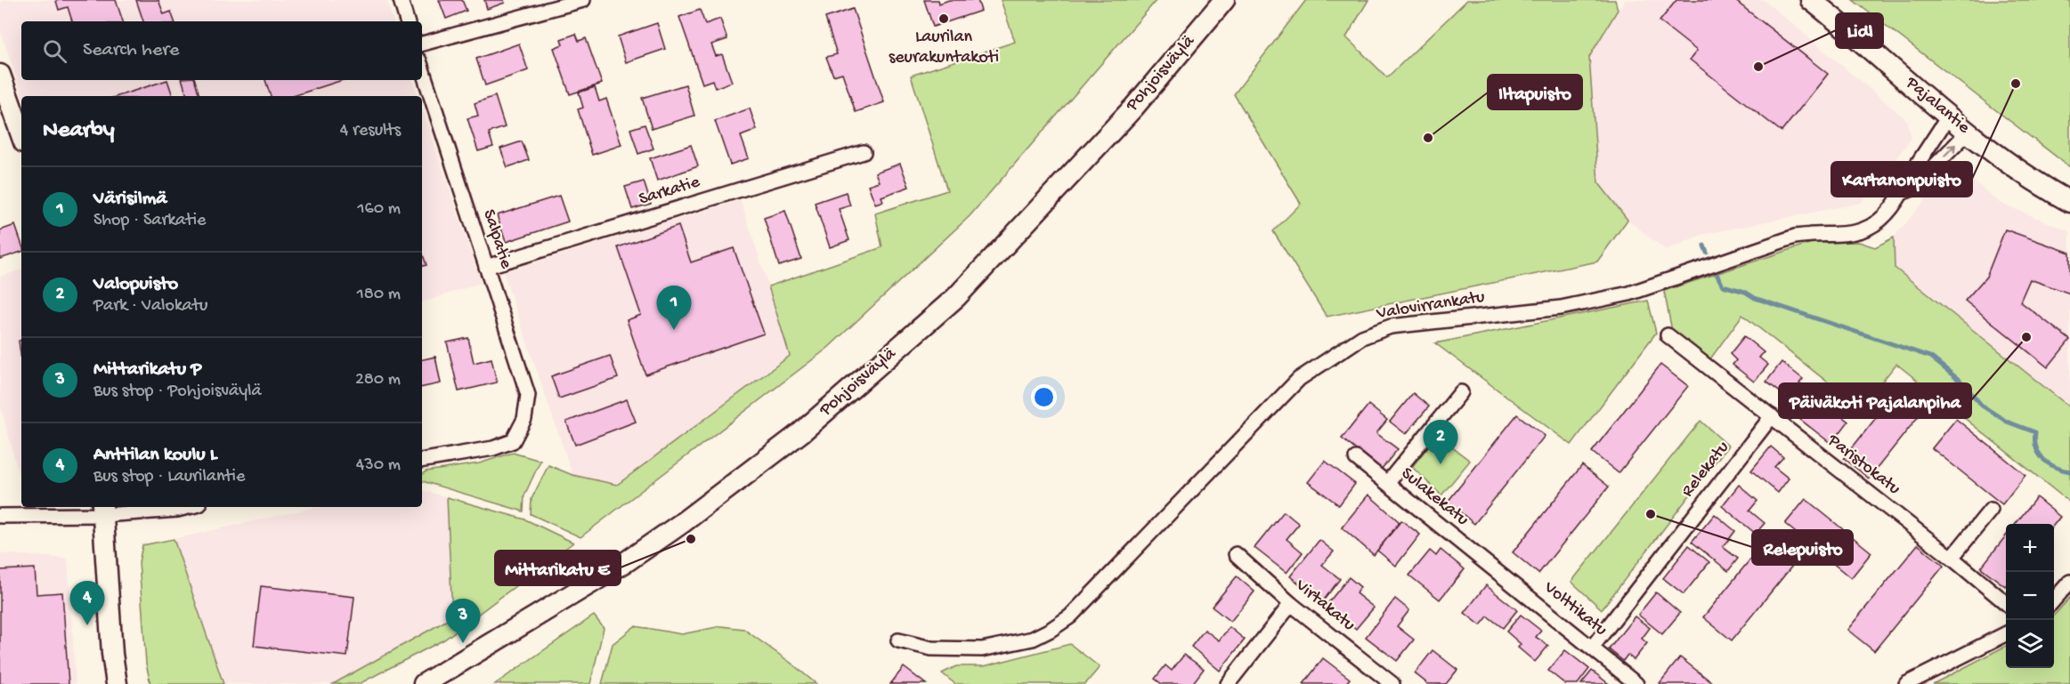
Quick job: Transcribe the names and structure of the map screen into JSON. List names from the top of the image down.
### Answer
{
  "streets": {
    "main road": ["Pohjoisväylä", "Pajalantie"],
    "street": [
      "Sarkatie",
      "Salpatie",
      "Valovirrankatu",
      "Paristokatu",
      "Relekatu",
      "Sulakekatu",
      "Virtakatu",
      "Volttikatu"
    ]
  },
  "crossings": [
    ["Pajalantie", "Valovirrankatu"],
    ["Sarkatie", "Salpatie"],
    ["Paristokatu", "Relekatu"],
    ["Relekatu", "Volttikatu"],
    ["Sulakekatu", "Volttikatu"]
  ],
  "places": [
    "Laurilan seurakuntakoti",
    "Lidl",
    "Kartanonpuisto",
    "Iltapuisto",
    "Päiväkoti Pajalanpiha",
    "Relepuisto",
    "Mittarikatu E"
  ],
  "page": {
    "search": "Search here",
    "heading": ["Nearby", "4 results"],
    "list": [
      {
        "mark": "1",
        "name": "Värisilmä",
        "note": "Shop · Sarkatie",
        "value": "160 m"
      },
      {
        "mark": "2",
        "name": "Valopuisto",
        "note": "Park · Valokatu",
        "value": "180 m"
      },
      {
        "mark": "3",
        "name": "Mittarikatu P",
        "note": "Bus stop · Pohjoisväylä",
        "value": "280 m"
      },
      {
        "mark": "4",
        "name": "Anttilan koulu L",
        "note": "Bus stop · Laurilantie",
        "value": "430 m"
      }
    ],
    "pins": [
      "1",
      "2",
      "4",
      "3"
    ],
    "map_buttons": ["+", "−"]
  }
}
